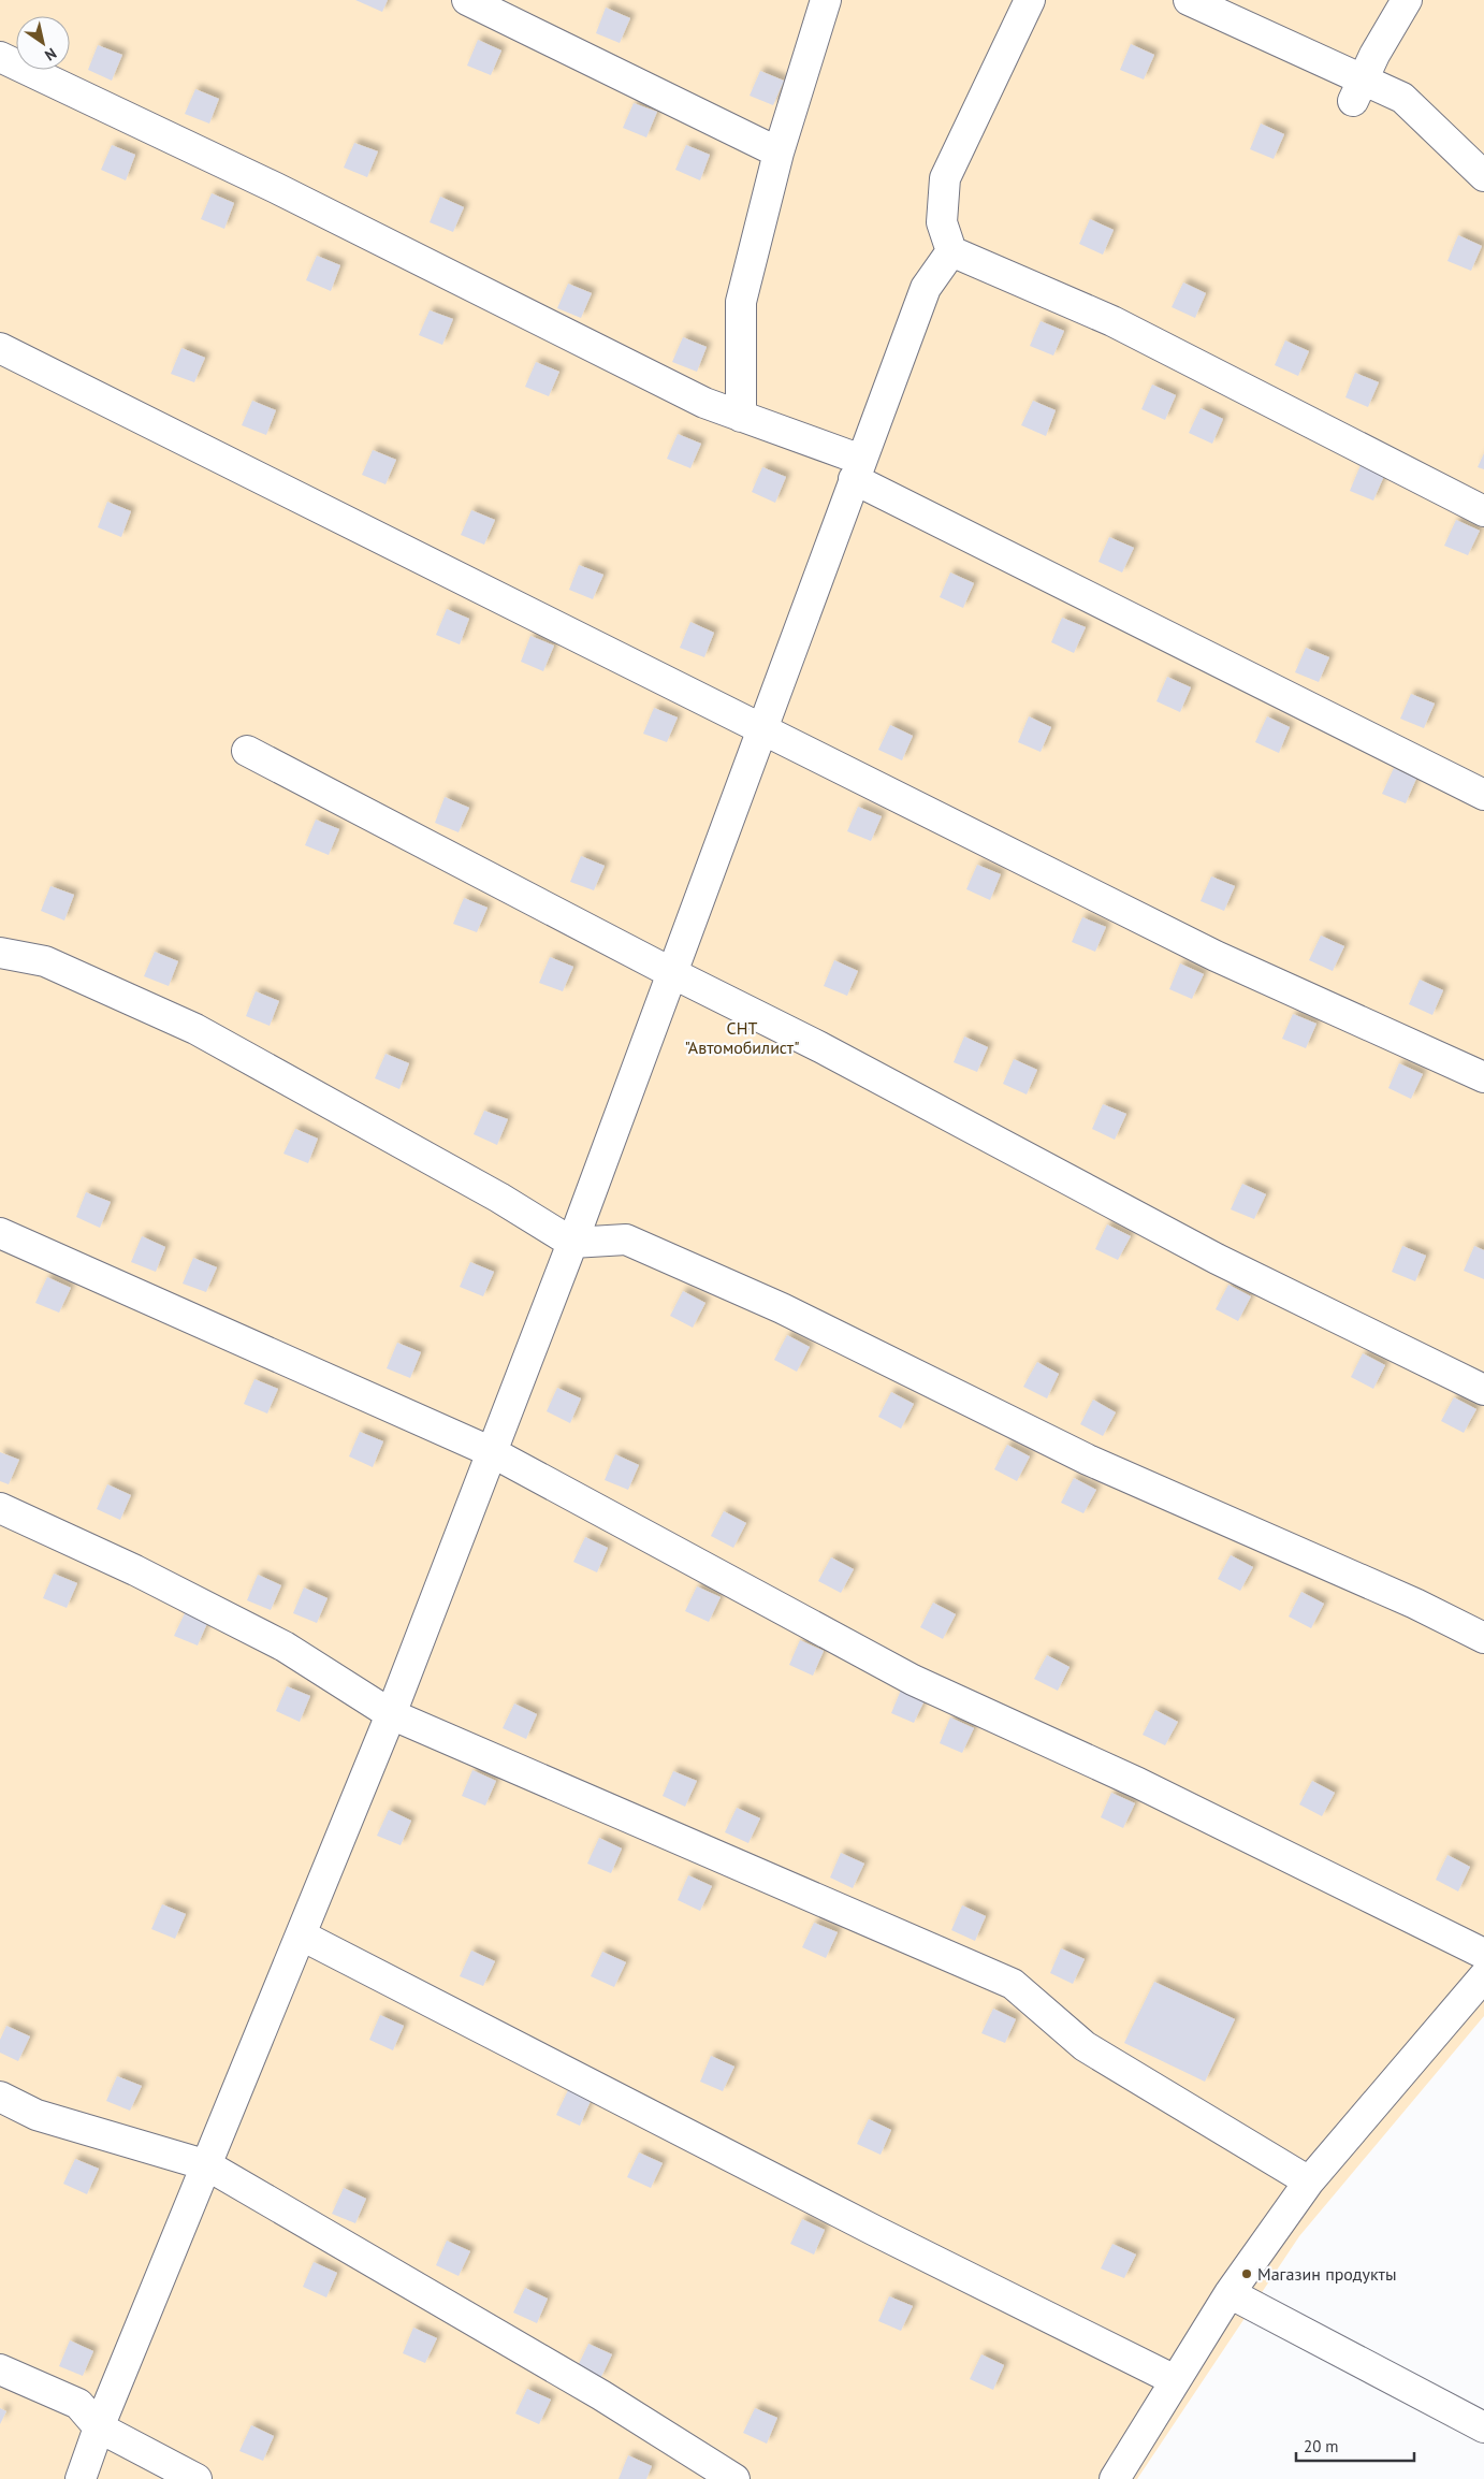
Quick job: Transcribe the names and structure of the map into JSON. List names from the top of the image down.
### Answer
{
  "parks": ["СНТ \"Автомобилист\""],
  "places": ["Магазин продукты"],
  "scale_bar": "20 m",
  "north": "bottom right"
}
